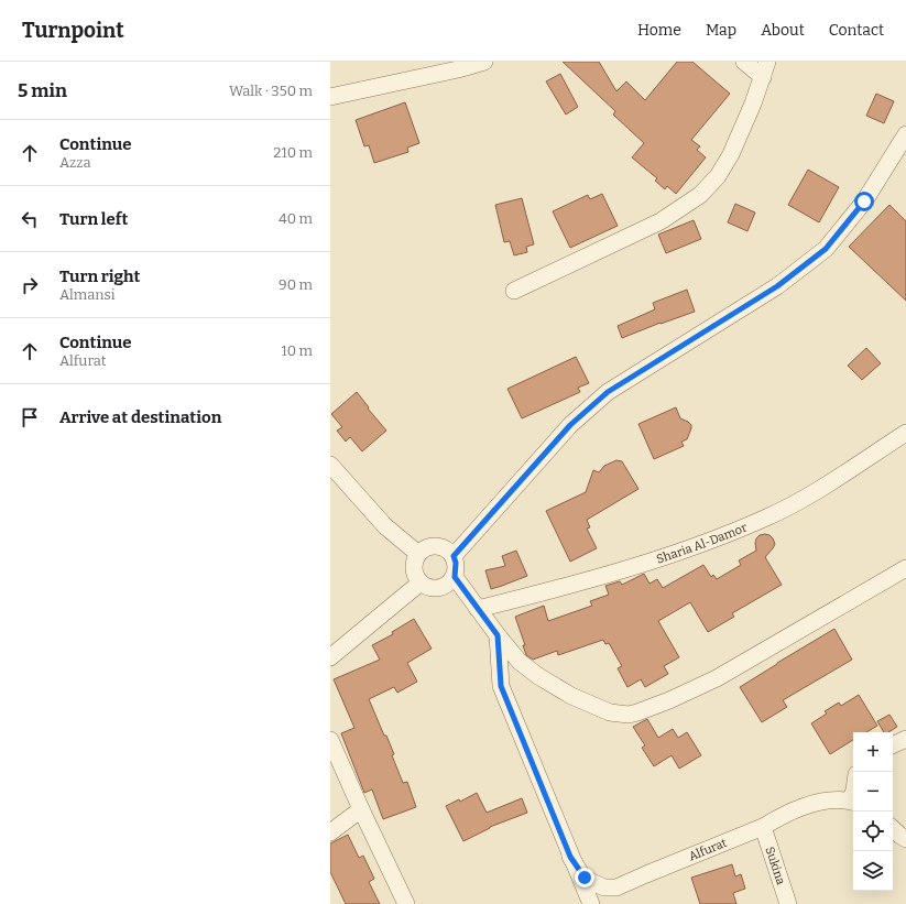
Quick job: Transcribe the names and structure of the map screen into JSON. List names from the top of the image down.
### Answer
{
  "streets": {
    "street": ["Sharia Al-Damor", "Alfurat", "Sukina"]
  },
  "crossings": [
    ["Alfurat", "Sukina"]
  ],
  "page": {
    "header": "Turnpoint",
    "nav": [
      "Home",
      "Map",
      "About",
      "Contact"
    ],
    "heading": ["5 min", "Walk · 350 m"],
    "list": [
      ["Continue", "Azza", "210 m"],
      ["Turn left", "40 m"],
      ["Turn right", "Almansi", "90 m"],
      ["Continue", "Alfurat", "10 m"],
      "Arrive at destination"
    ],
    "map_buttons": ["+", "−"]
  }
}
